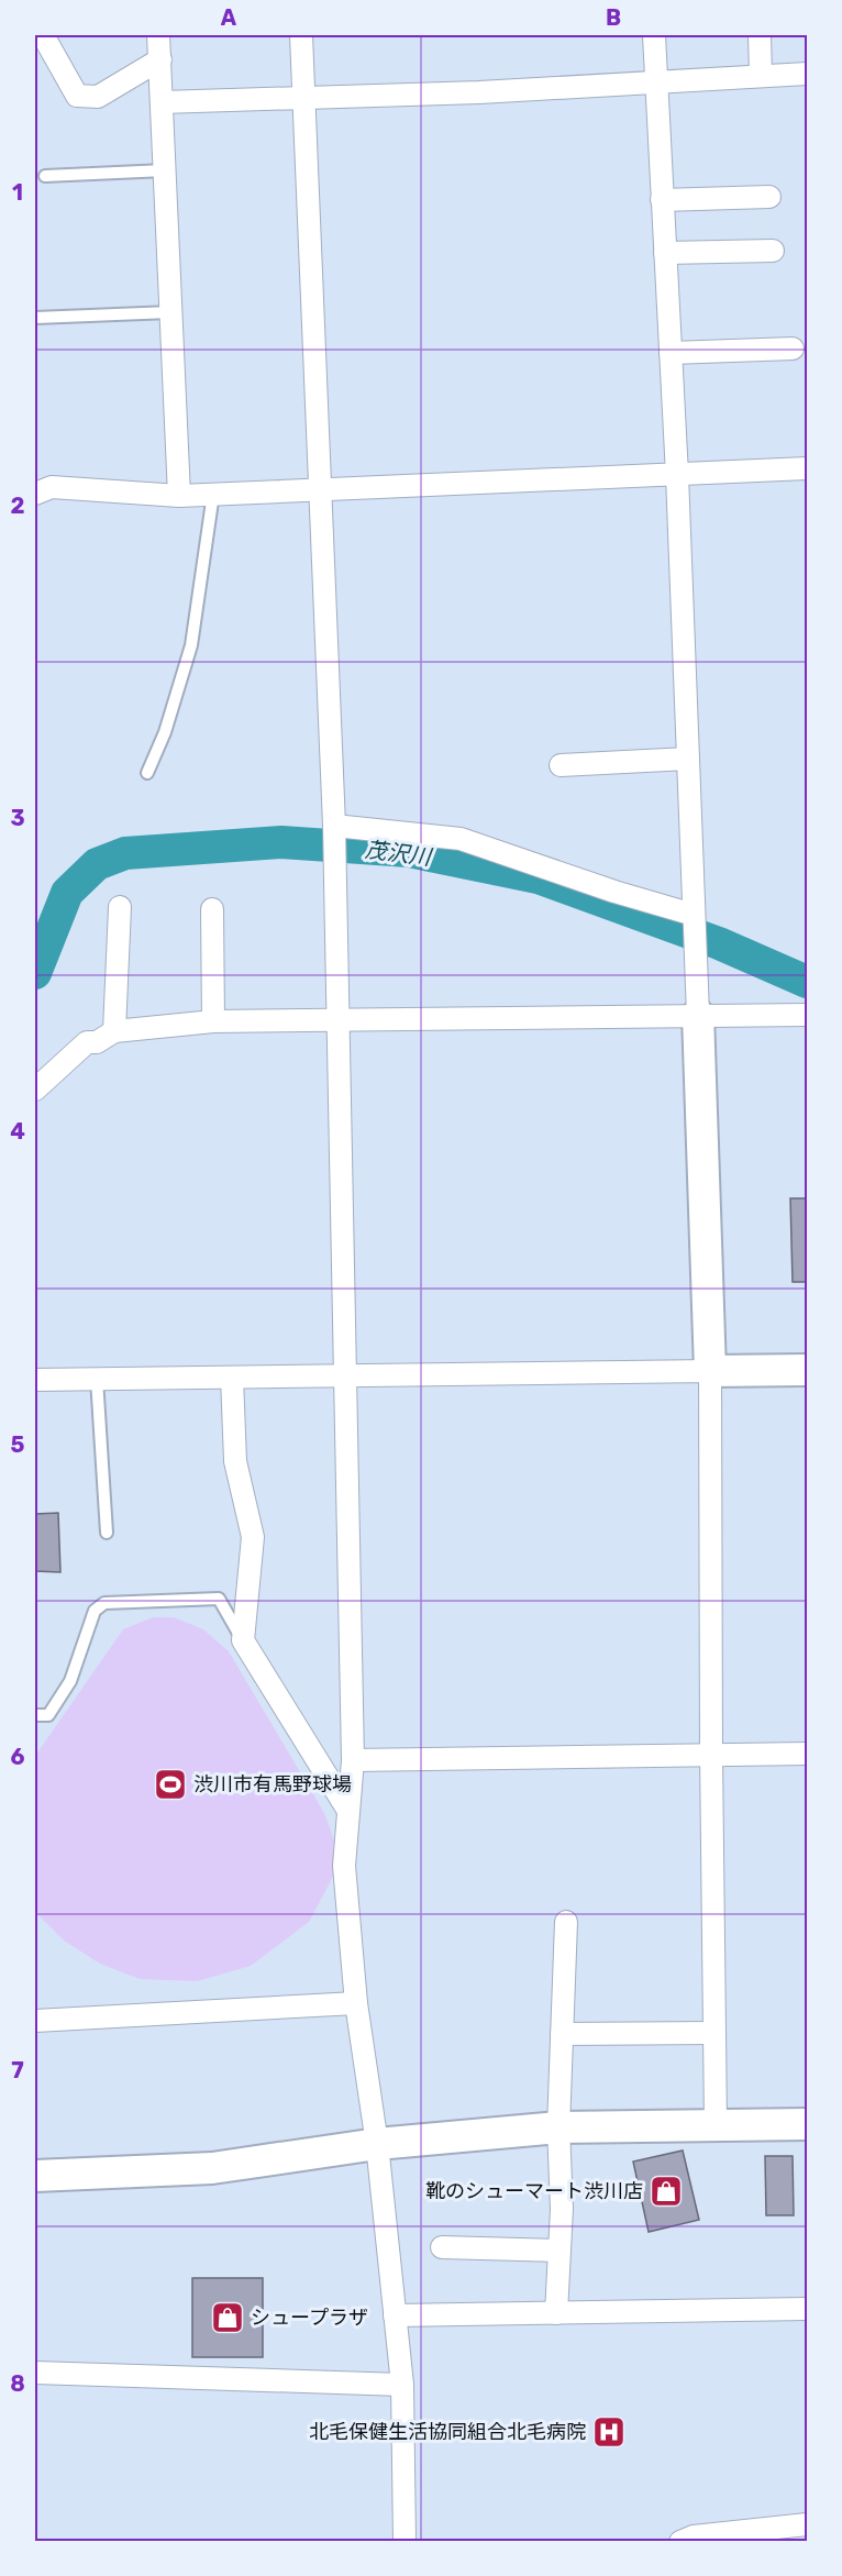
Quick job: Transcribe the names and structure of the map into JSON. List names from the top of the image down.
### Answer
{
  "water": ["茂沢川"],
  "places": {
    "sports": ["渋川市有馬野球場"],
    "shop": ["靴のシューマート渋川店", "シュープラザ"],
    "hospital": ["北毛保健生活協同組合北毛病院"]
  },
  "grid": {
    "columns": ["A", "B"],
    "rows": [
      "1",
      "2",
      "3",
      "4",
      "5",
      "6",
      "7",
      "8"
    ]
  }
}
